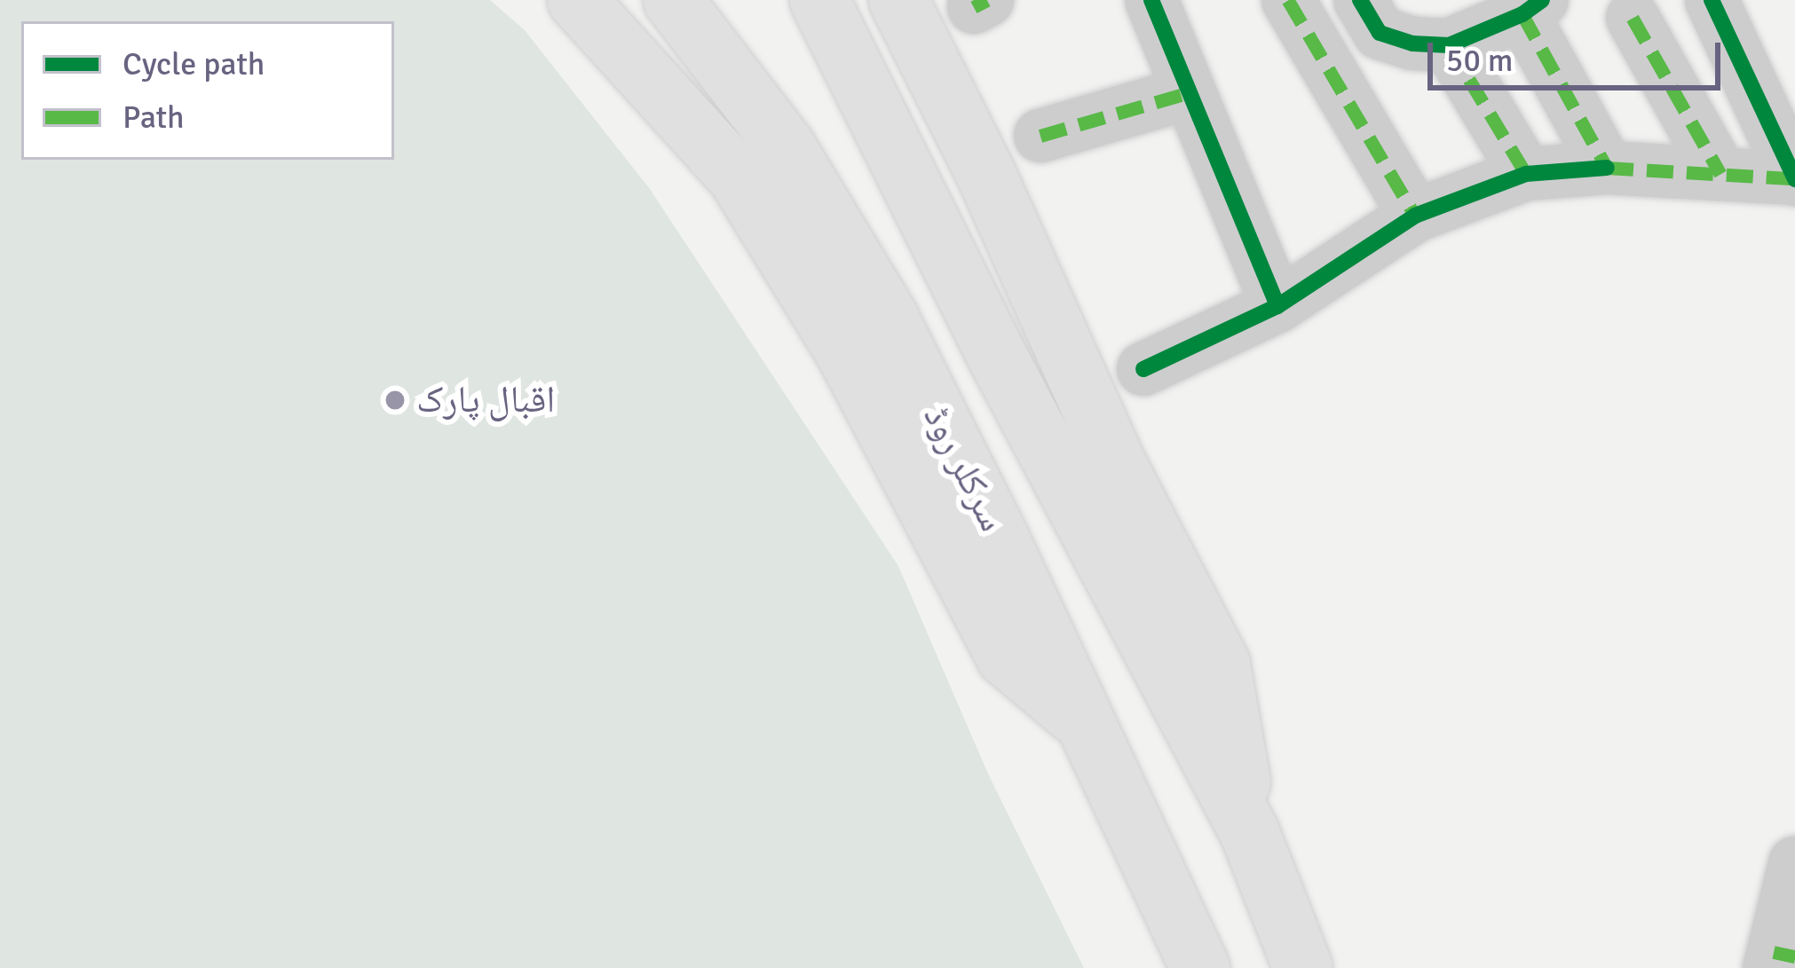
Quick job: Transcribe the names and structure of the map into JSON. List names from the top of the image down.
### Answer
{
  "streets": {
    "main road": ["سرکلر روڈ"]
  },
  "places": ["اقبال پارک"],
  "legend": ["Cycle path", "Path"],
  "scale_bar": "50 m"
}
